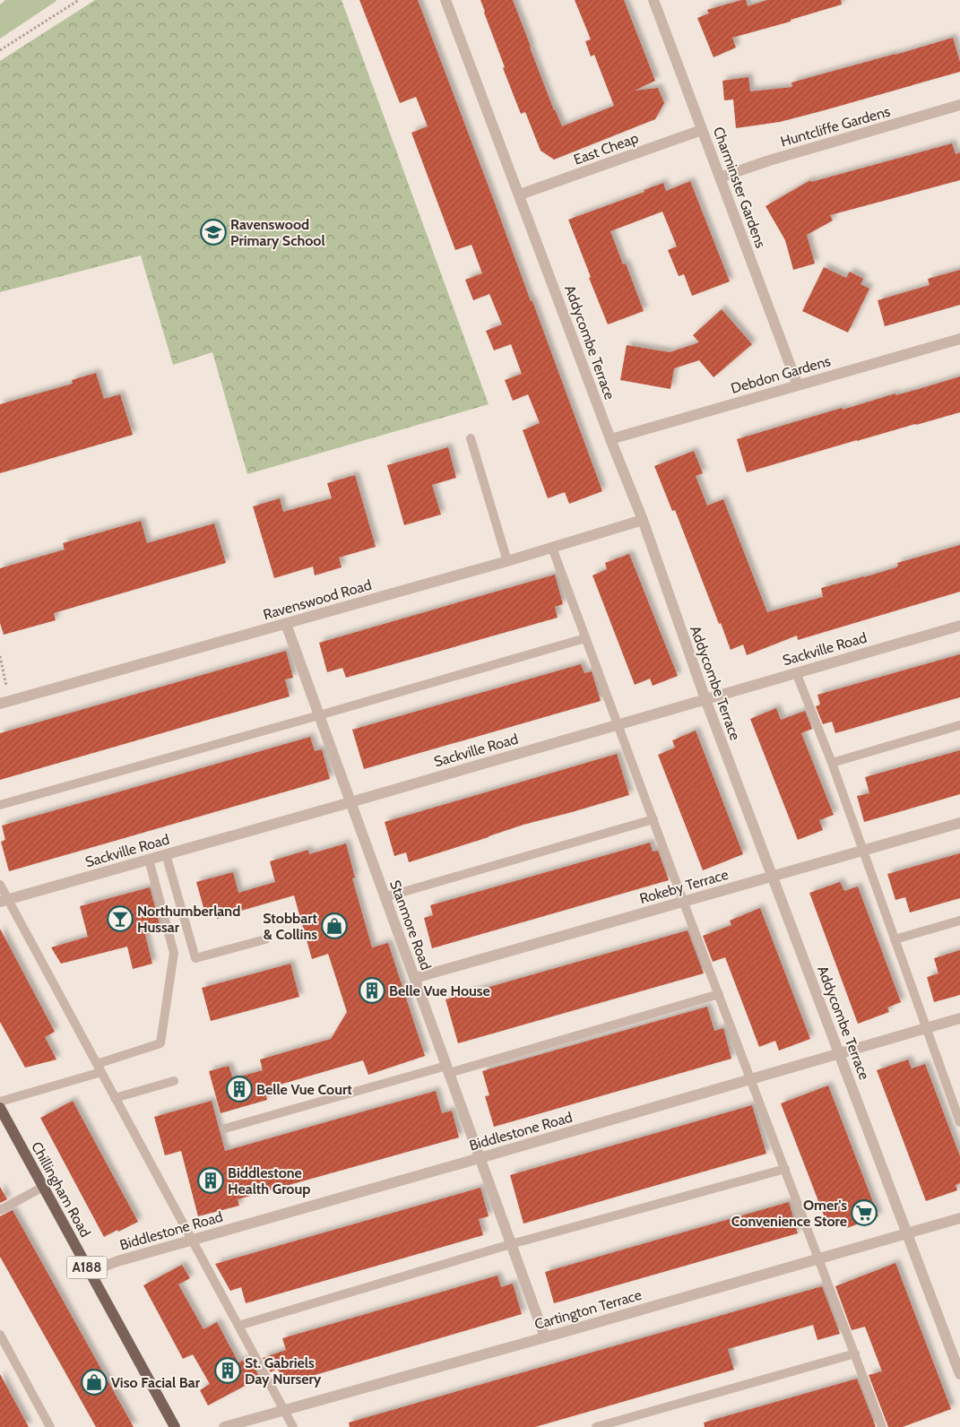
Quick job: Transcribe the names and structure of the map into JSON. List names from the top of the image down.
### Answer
{
  "streets": {
    "main road": ["Chillingham Road", "A188"],
    "street": [
      "Huntcliffe Gardens",
      "East Cheap",
      "Charminster Gardens",
      "Addycombe Terrace",
      "Debdon Gardens",
      "Ravenswood Road",
      "Sackville Road",
      "Rokeby Terrace",
      "Stanmore Road",
      "Biddlestone Road",
      "Cartington Terrace"
    ]
  },
  "crossings": [
    ["Huntcliffe Gardens", "Charminster Gardens"],
    ["East Cheap", "Charminster Gardens"],
    ["East Cheap", "Addycombe Terrace"],
    ["Charminster Gardens", "Debdon Gardens"],
    ["Addycombe Terrace", "Debdon Gardens"],
    ["Addycombe Terrace", "Ravenswood Road"],
    ["Addycombe Terrace", "Sackville Road"],
    ["Addycombe Terrace", "Rokeby Terrace"],
    ["Addycombe Terrace", "Biddlestone Road"],
    ["Addycombe Terrace", "Cartington Terrace"],
    ["Ravenswood Road", "Stanmore Road"],
    ["Sackville Road", "Stanmore Road"],
    ["Rokeby Terrace", "Stanmore Road"],
    ["Stanmore Road", "Biddlestone Road"],
    ["Stanmore Road", "Cartington Terrace"],
    ["Biddlestone Road", "Chillingham Road"]
  ],
  "places": {
    "school or university": ["Ravenswood Primary School"],
    "bar": ["Northumberland Hussar"],
    "shop": ["Stobbart & Collins", "Viso Facial Bar"],
    "building": [
      "Belle Vue House",
      "Belle Vue Court",
      "Biddlestone Health Group",
      "St. Gabriels Day Nursery"
    ],
    "supermarket": ["Omer's Convenience Store"]
  }
}
